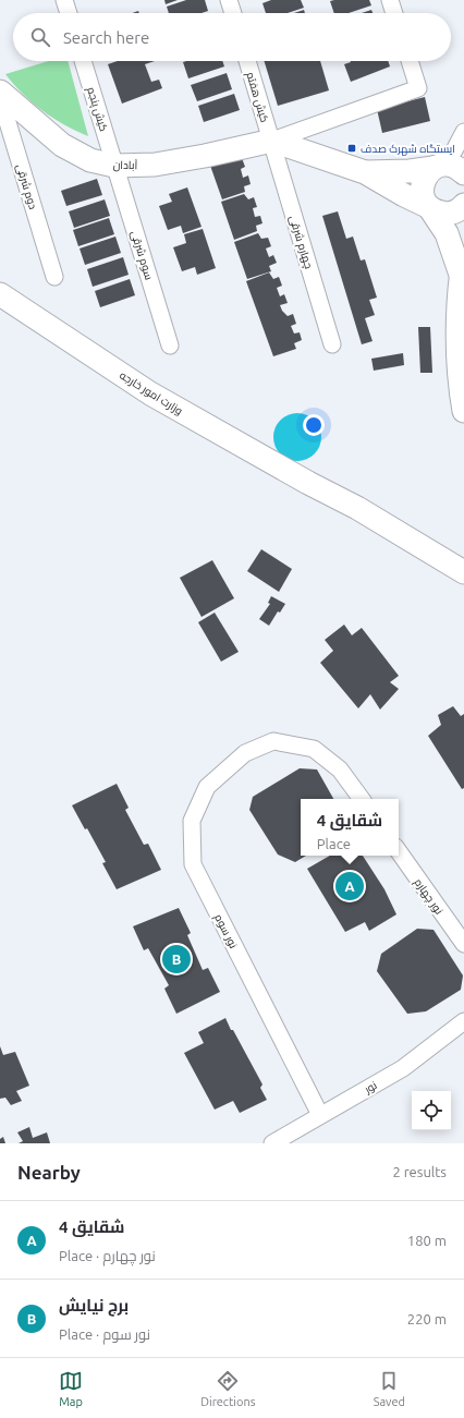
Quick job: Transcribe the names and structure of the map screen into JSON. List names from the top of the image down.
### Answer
{
  "streets": {
    "main road": ["آبادان", "وزارت امور خارجه"],
    "street": [
      "کیش هفتم",
      "کیش پنجم",
      "دوم شرقی",
      "چهارم شرقی",
      "سوم شرقی",
      "نور چهارم",
      "نور سوم",
      "نور"
    ]
  },
  "crossings": [
    ["کیش هفتم", "آبادان"],
    ["کیش هفتم", "چهارم شرقی"],
    ["کیش پنجم", "آبادان"],
    ["کیش پنجم", "سوم شرقی"],
    ["آبادان", "چهارم شرقی"],
    ["آبادان", "سوم شرقی"],
    ["نور سوم", "نور"]
  ],
  "places": {
    "transit": ["ایستگاه شهرک صدف"]
  },
  "page": {
    "search": "Search here",
    "popup": ["شقایق 4", "Place"],
    "pins": ["A", "B"],
    "heading": ["Nearby", "2 results"],
    "list": [
      {
        "mark": "A",
        "name": "شقایق 4",
        "note": "Place · نور چهارم",
        "value": "180 m"
      },
      {
        "mark": "B",
        "name": "برج نیایش",
        "note": "Place · نور سوم",
        "value": "220 m"
      }
    ],
    "nav": ["Map", "Directions", "Saved"]
  }
}
